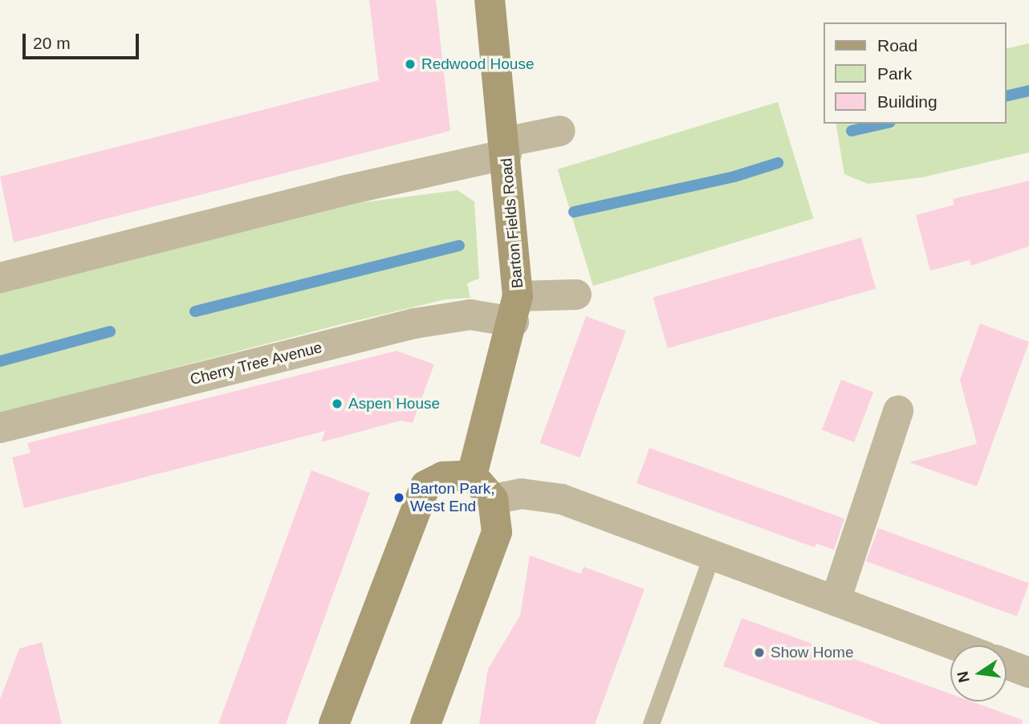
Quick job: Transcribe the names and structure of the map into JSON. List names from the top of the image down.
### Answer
{
  "streets": {
    "street": ["Barton Fields Road", "Cherry Tree Avenue"]
  },
  "crossings": [
    ["Barton Fields Road", "Cherry Tree Avenue"]
  ],
  "places": [
    "Redwood House",
    "Aspen House",
    "Barton Park, West End",
    "Show Home"
  ],
  "legend": ["Road", "Park", "Building"],
  "scale_bar": "20 m",
  "north": "left"
}
